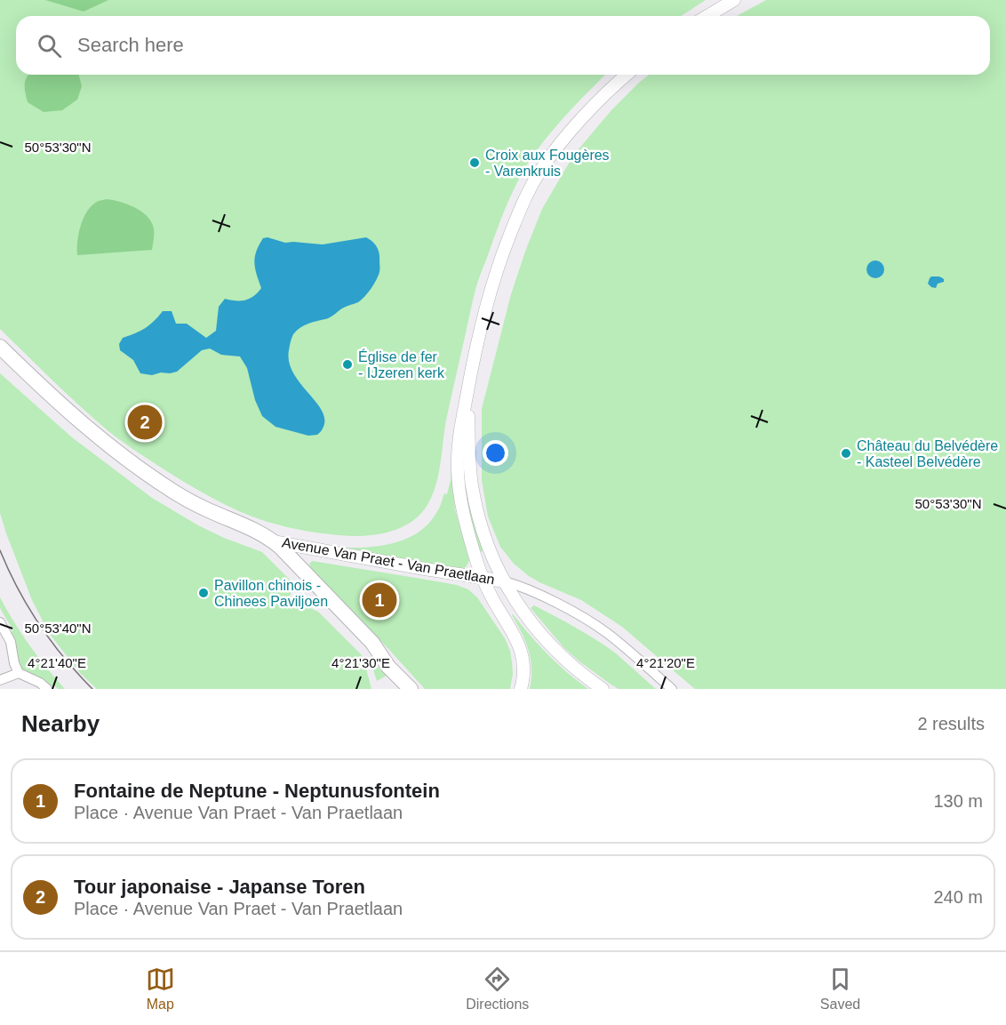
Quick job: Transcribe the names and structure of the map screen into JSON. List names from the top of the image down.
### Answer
{
  "streets": {
    "main road": ["Avenue Van Praet - Van Praetlaan"]
  },
  "places": [
    "Croix aux Fougères - Varenkruis",
    "Église de fer - IJzeren kerk",
    "Château du Belvédère - Kasteel Belvédère",
    "Pavillon chinois - Chinees Paviljoen"
  ],
  "page": {
    "search": "Search here",
    "pins": ["2", "1"],
    "heading": ["Nearby", "2 results"],
    "list": [
      {
        "mark": "1",
        "name": "Fontaine de Neptune - Neptunusfontein",
        "note": "Place · Avenue Van Praet - Van Praetlaan",
        "value": "130 m"
      },
      {
        "mark": "2",
        "name": "Tour japonaise - Japanse Toren",
        "note": "Place · Avenue Van Praet - Van Praetlaan",
        "value": "240 m"
      }
    ],
    "nav": ["Map", "Directions", "Saved"]
  },
  "coordinates": [
    "50°53'30\"N",
    "50°53'40\"N",
    "4°21'40\"E",
    "4°21'30\"E",
    "4°21'20\"E"
  ]
}
